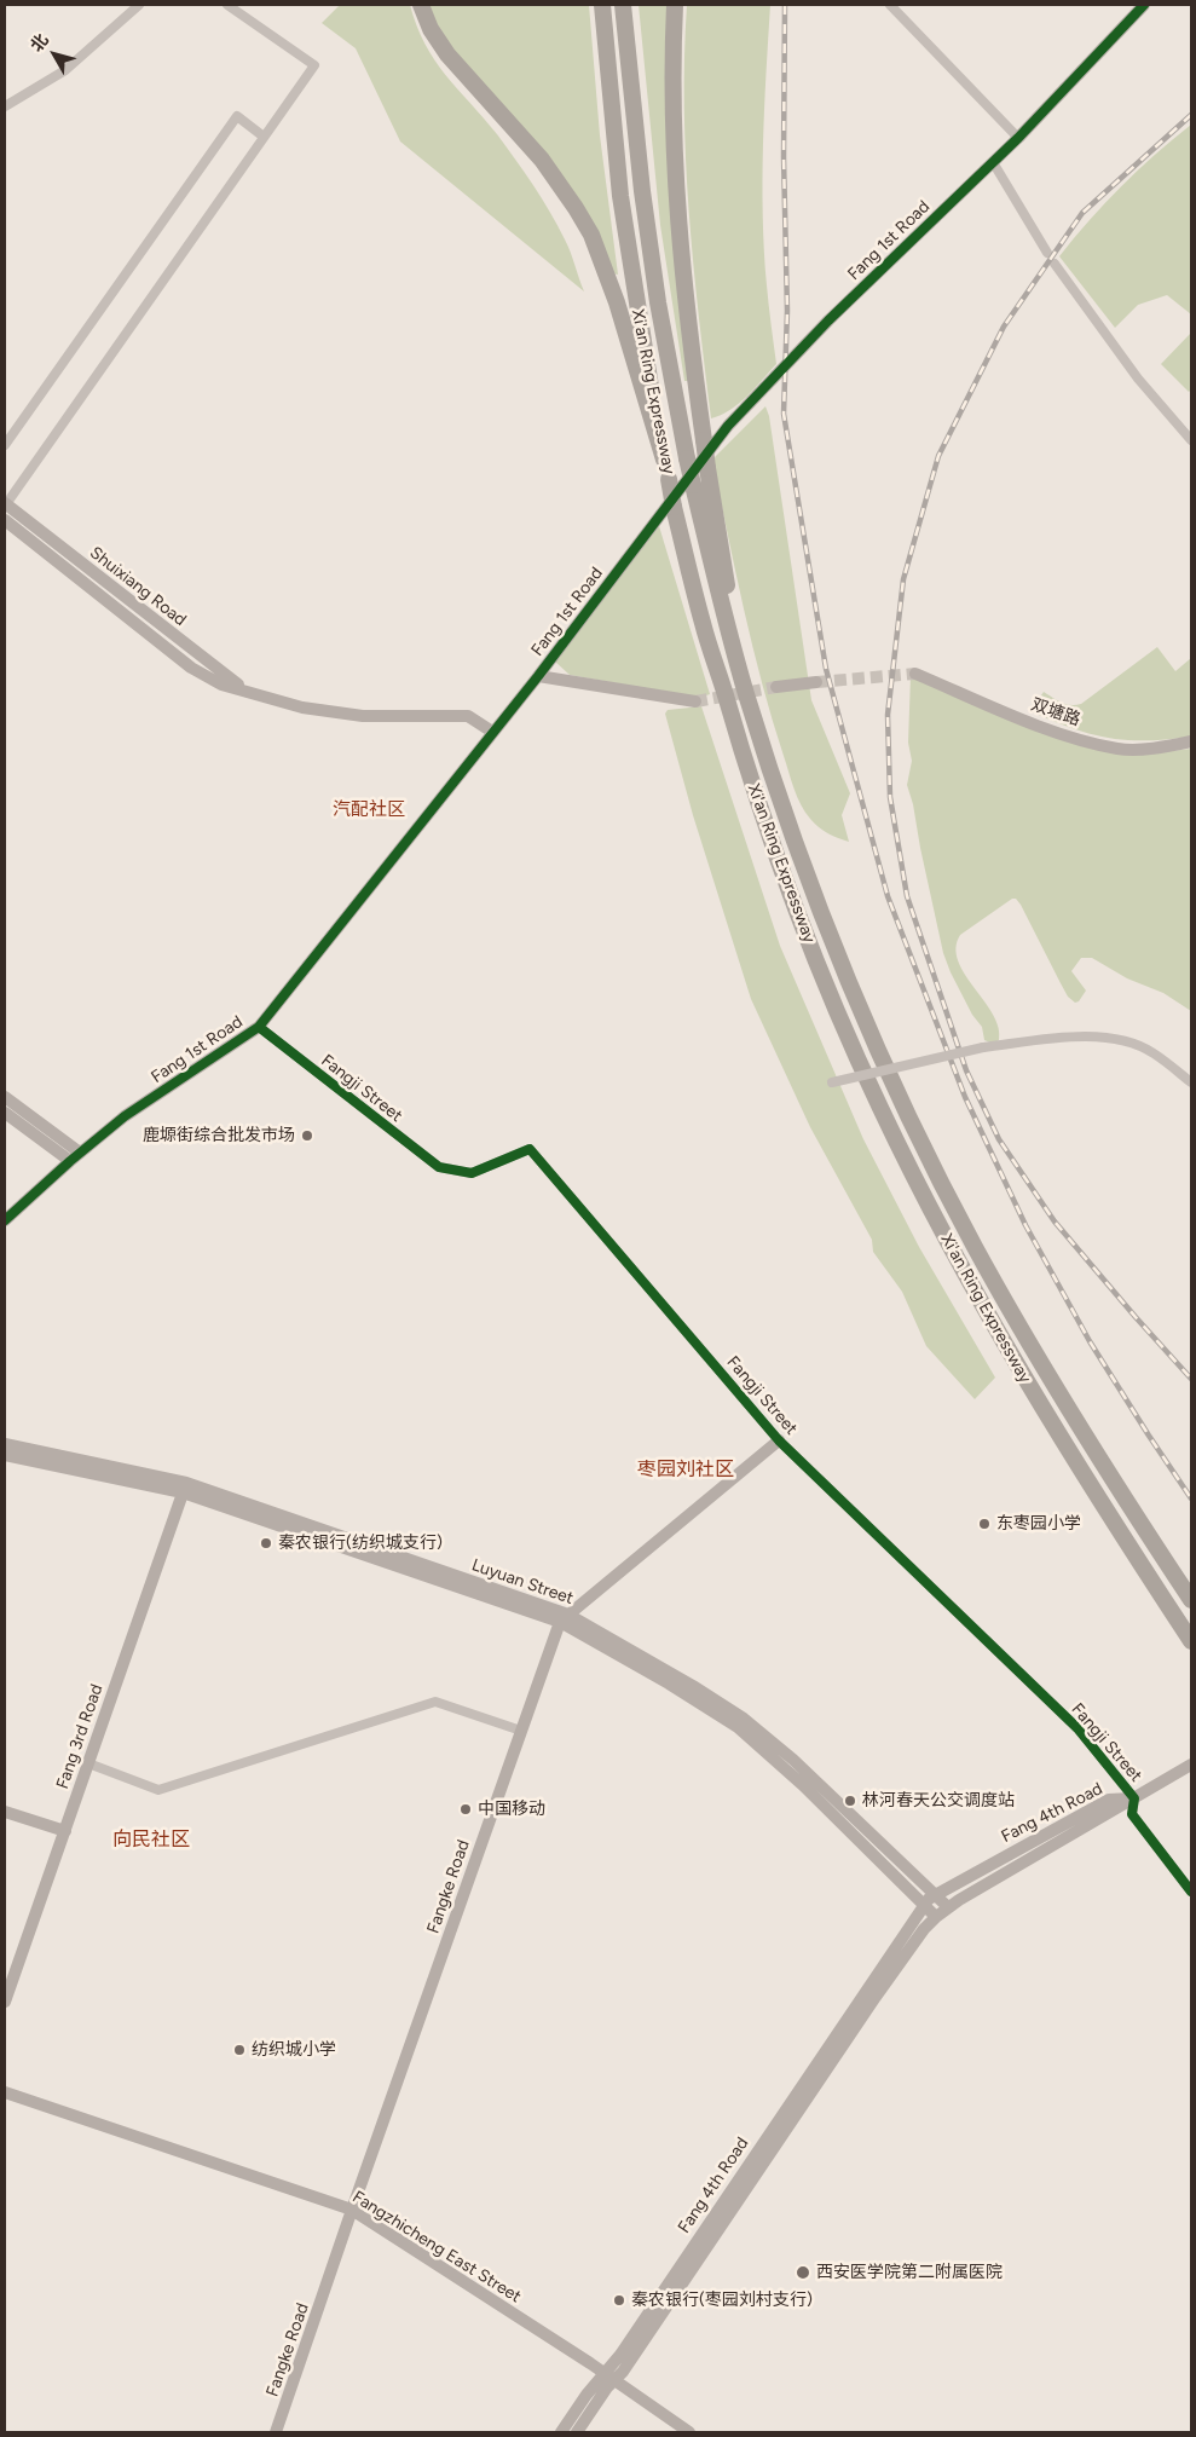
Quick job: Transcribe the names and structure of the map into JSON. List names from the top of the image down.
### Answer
{
  "streets": {
    "highway": ["Xi'an Ring Expressway"],
    "street": [
      "Fang 1st Road",
      "Shuixiang Road",
      "双塘路",
      "Fangji Street",
      "Luyuan Street",
      "Fang 3rd Road",
      "Fang 4th Road",
      "Fangke Road",
      "Fangzhicheng East Street"
    ]
  },
  "crossings": [
    ["Fang 1st Road", "Shuixiang Road"],
    ["Fang 1st Road", "Fangji Street"],
    ["Fangji Street", "Fang 4th Road"],
    ["Luyuan Street", "Fang 3rd Road"],
    ["Luyuan Street", "Fang 4th Road"],
    ["Luyuan Street", "Fangke Road"],
    ["Fang 4th Road", "Fangzhicheng East Street"],
    ["Fangke Road", "Fangzhicheng East Street"]
  ],
  "districts": ["汽配社区", "枣园刘社区", "向民社区"],
  "places": [
    "鹿塬街综合批发市场",
    "东枣园小学",
    "秦农银行(纺织城支行)",
    "林河春天公交调度站",
    "中国移动",
    "纺织城小学",
    "西安医学院第二附属医院",
    "秦农银行(枣园刘村支行)"
  ],
  "north": "top left"
}
